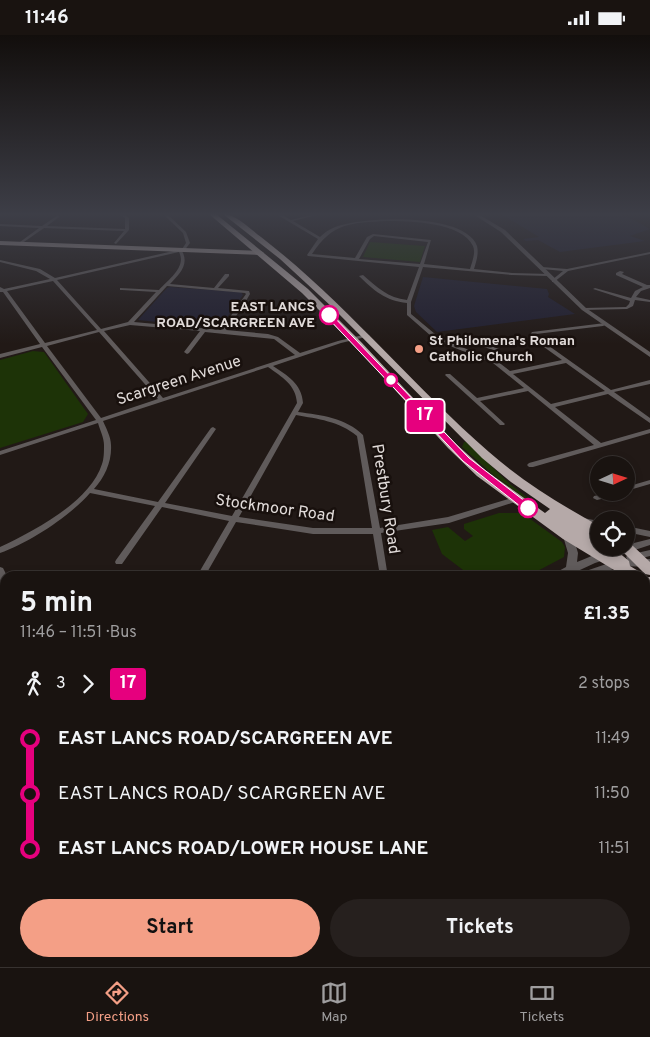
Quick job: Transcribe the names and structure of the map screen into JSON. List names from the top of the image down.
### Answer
{
  "streets": {
    "street": ["Scargreen Avenue", "Prestbury Road", "Stockmoor Road"]
  },
  "crossings": [
    ["Prestbury Road", "Stockmoor Road"]
  ],
  "places": ["EAST LANCS ROAD/SCARGREEN AVE", "St Philomena's Roman Catholic Church"],
  "lines": ["bus line 17"],
  "north": "right",
  "page": {
    "status": "11:46",
    "on_map": "17",
    "heading": ["5 min", "11:46 – 11:51 · Bus", "£1.35"],
    "legs": ["3", "17", "2 stops"],
    "list": [
      {
        "name": "EAST LANCS ROAD/SCARGREEN AVE",
        "value": "11:49"
      },
      {
        "name": "EAST LANCS ROAD/ SCARGREEN AVE",
        "value": "11:50"
      },
      {
        "name": "EAST LANCS ROAD/LOWER HOUSE LANE",
        "value": "11:51"
      }
    ],
    "buttons": ["Start", "Tickets"],
    "tabs": ["Directions", "Map", "Tickets"]
  }
}
